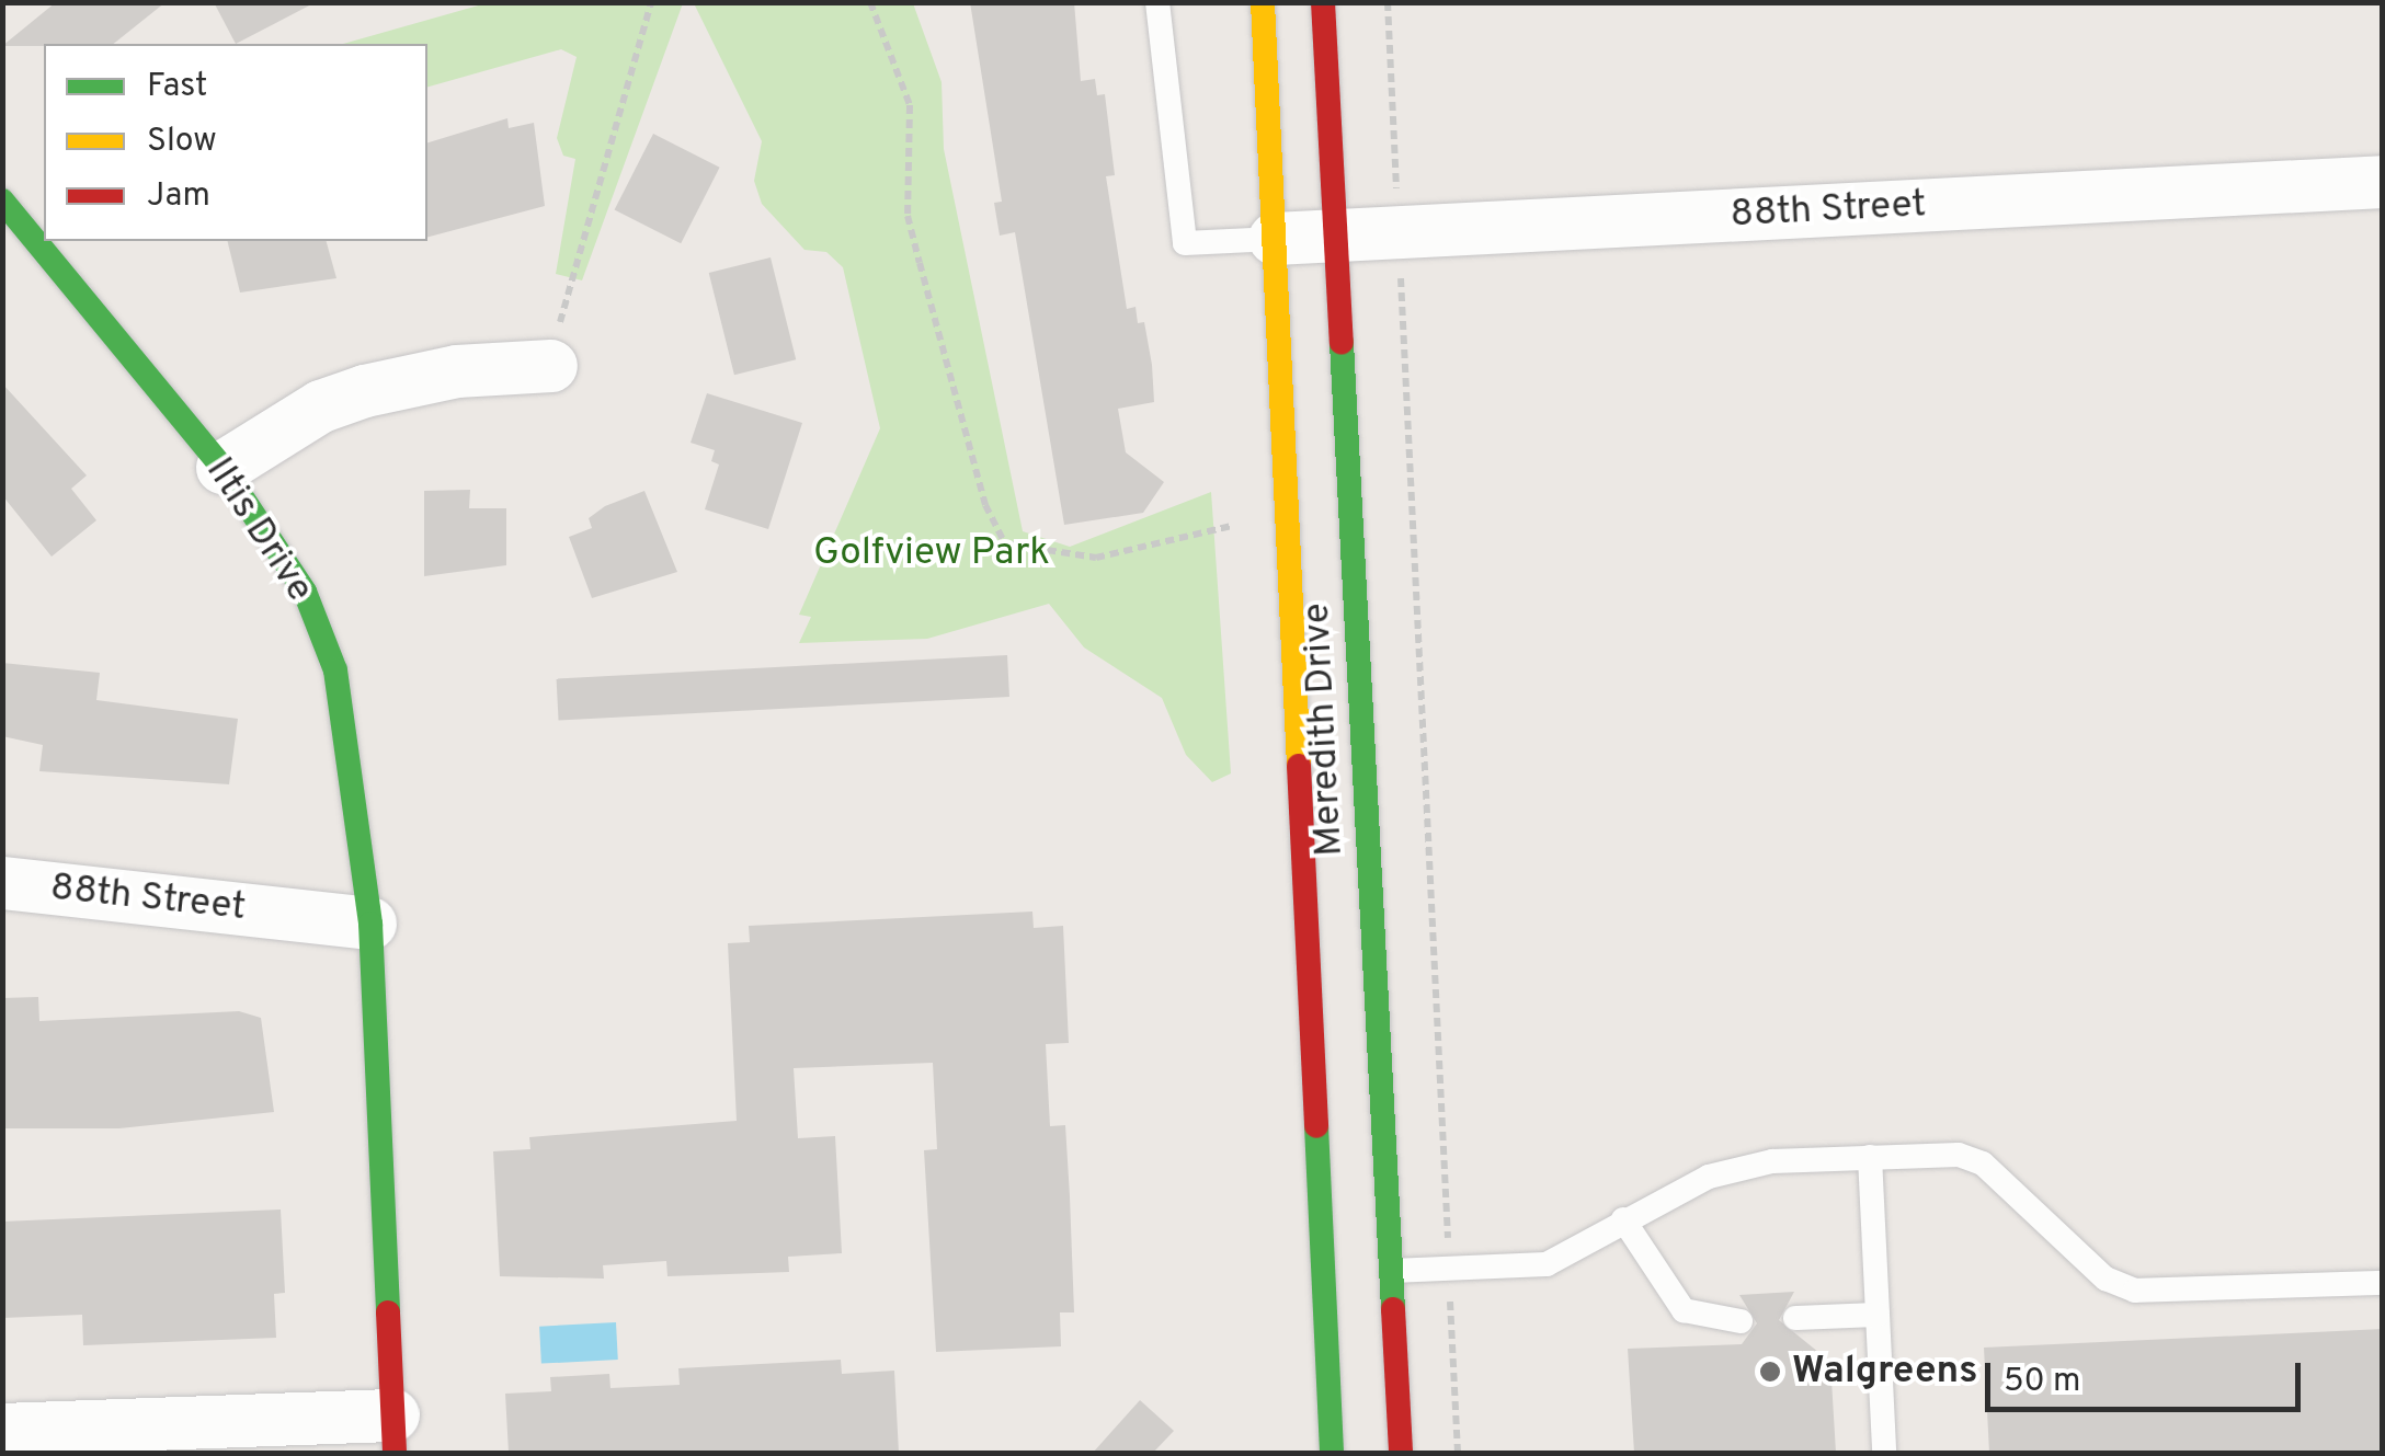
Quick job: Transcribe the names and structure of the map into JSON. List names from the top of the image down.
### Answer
{
  "streets": {
    "main road": ["Iltis Drive", "Meredith Drive"],
    "street": ["88th Street"]
  },
  "crossings": [
    ["88th Street", "Iltis Drive"],
    ["88th Street", "Meredith Drive"]
  ],
  "parks": ["Golfview Park"],
  "places": ["Walgreens"],
  "legend": ["Fast", "Slow", "Jam"],
  "scale_bar": "50 m"
}
